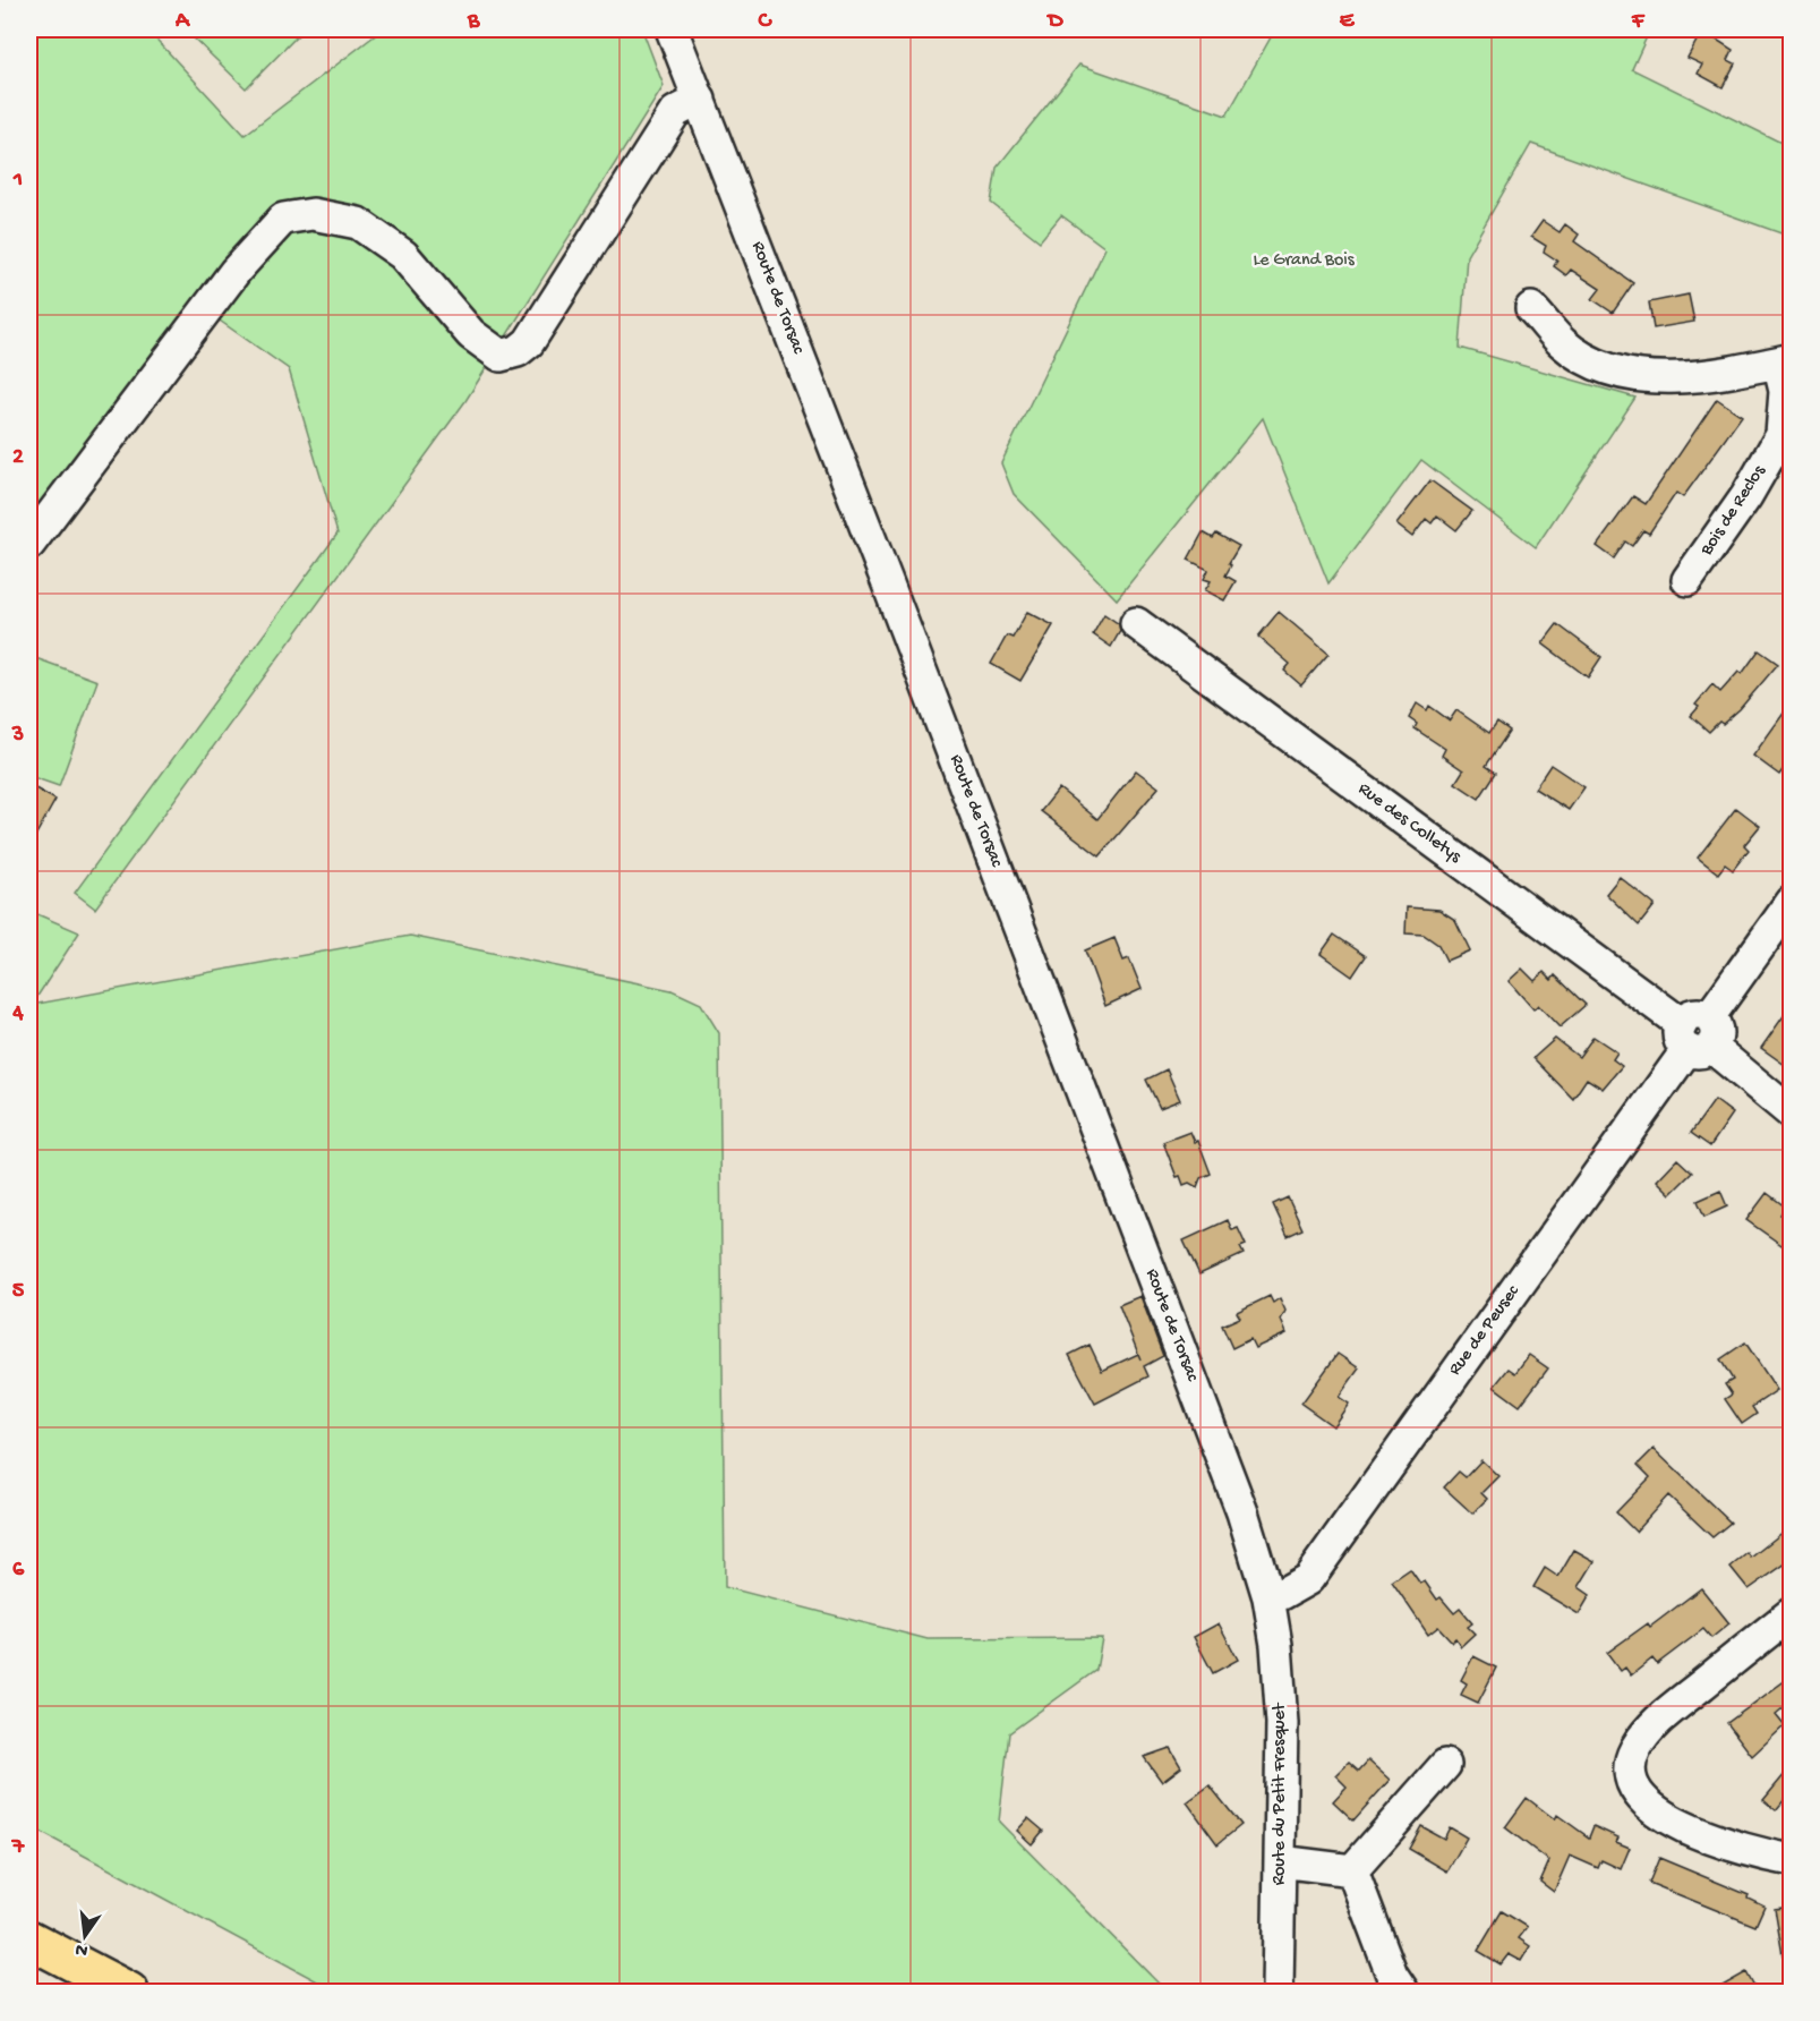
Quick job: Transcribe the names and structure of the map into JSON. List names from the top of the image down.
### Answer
{
  "streets": {
    "street": [
      "Route de Torsac",
      "Bois de Reclos",
      "Rue des Colletys",
      "Rue de Peusec",
      "Route du Petit Fresquet"
    ]
  },
  "crossings": [
    ["Route de Torsac", "Rue de Peusec"],
    ["Route de Torsac", "Route du Petit Fresquet"],
    ["Rue des Colletys", "Rue de Peusec"],
    ["Rue de Peusec", "Route du Petit Fresquet"]
  ],
  "parks": ["Le Grand Bois"],
  "north": "bottom",
  "grid": {
    "columns": [
      "A",
      "B",
      "C",
      "D",
      "E",
      "F"
    ],
    "rows": [
      "1",
      "2",
      "3",
      "4",
      "5",
      "6",
      "7"
    ]
  }
}
